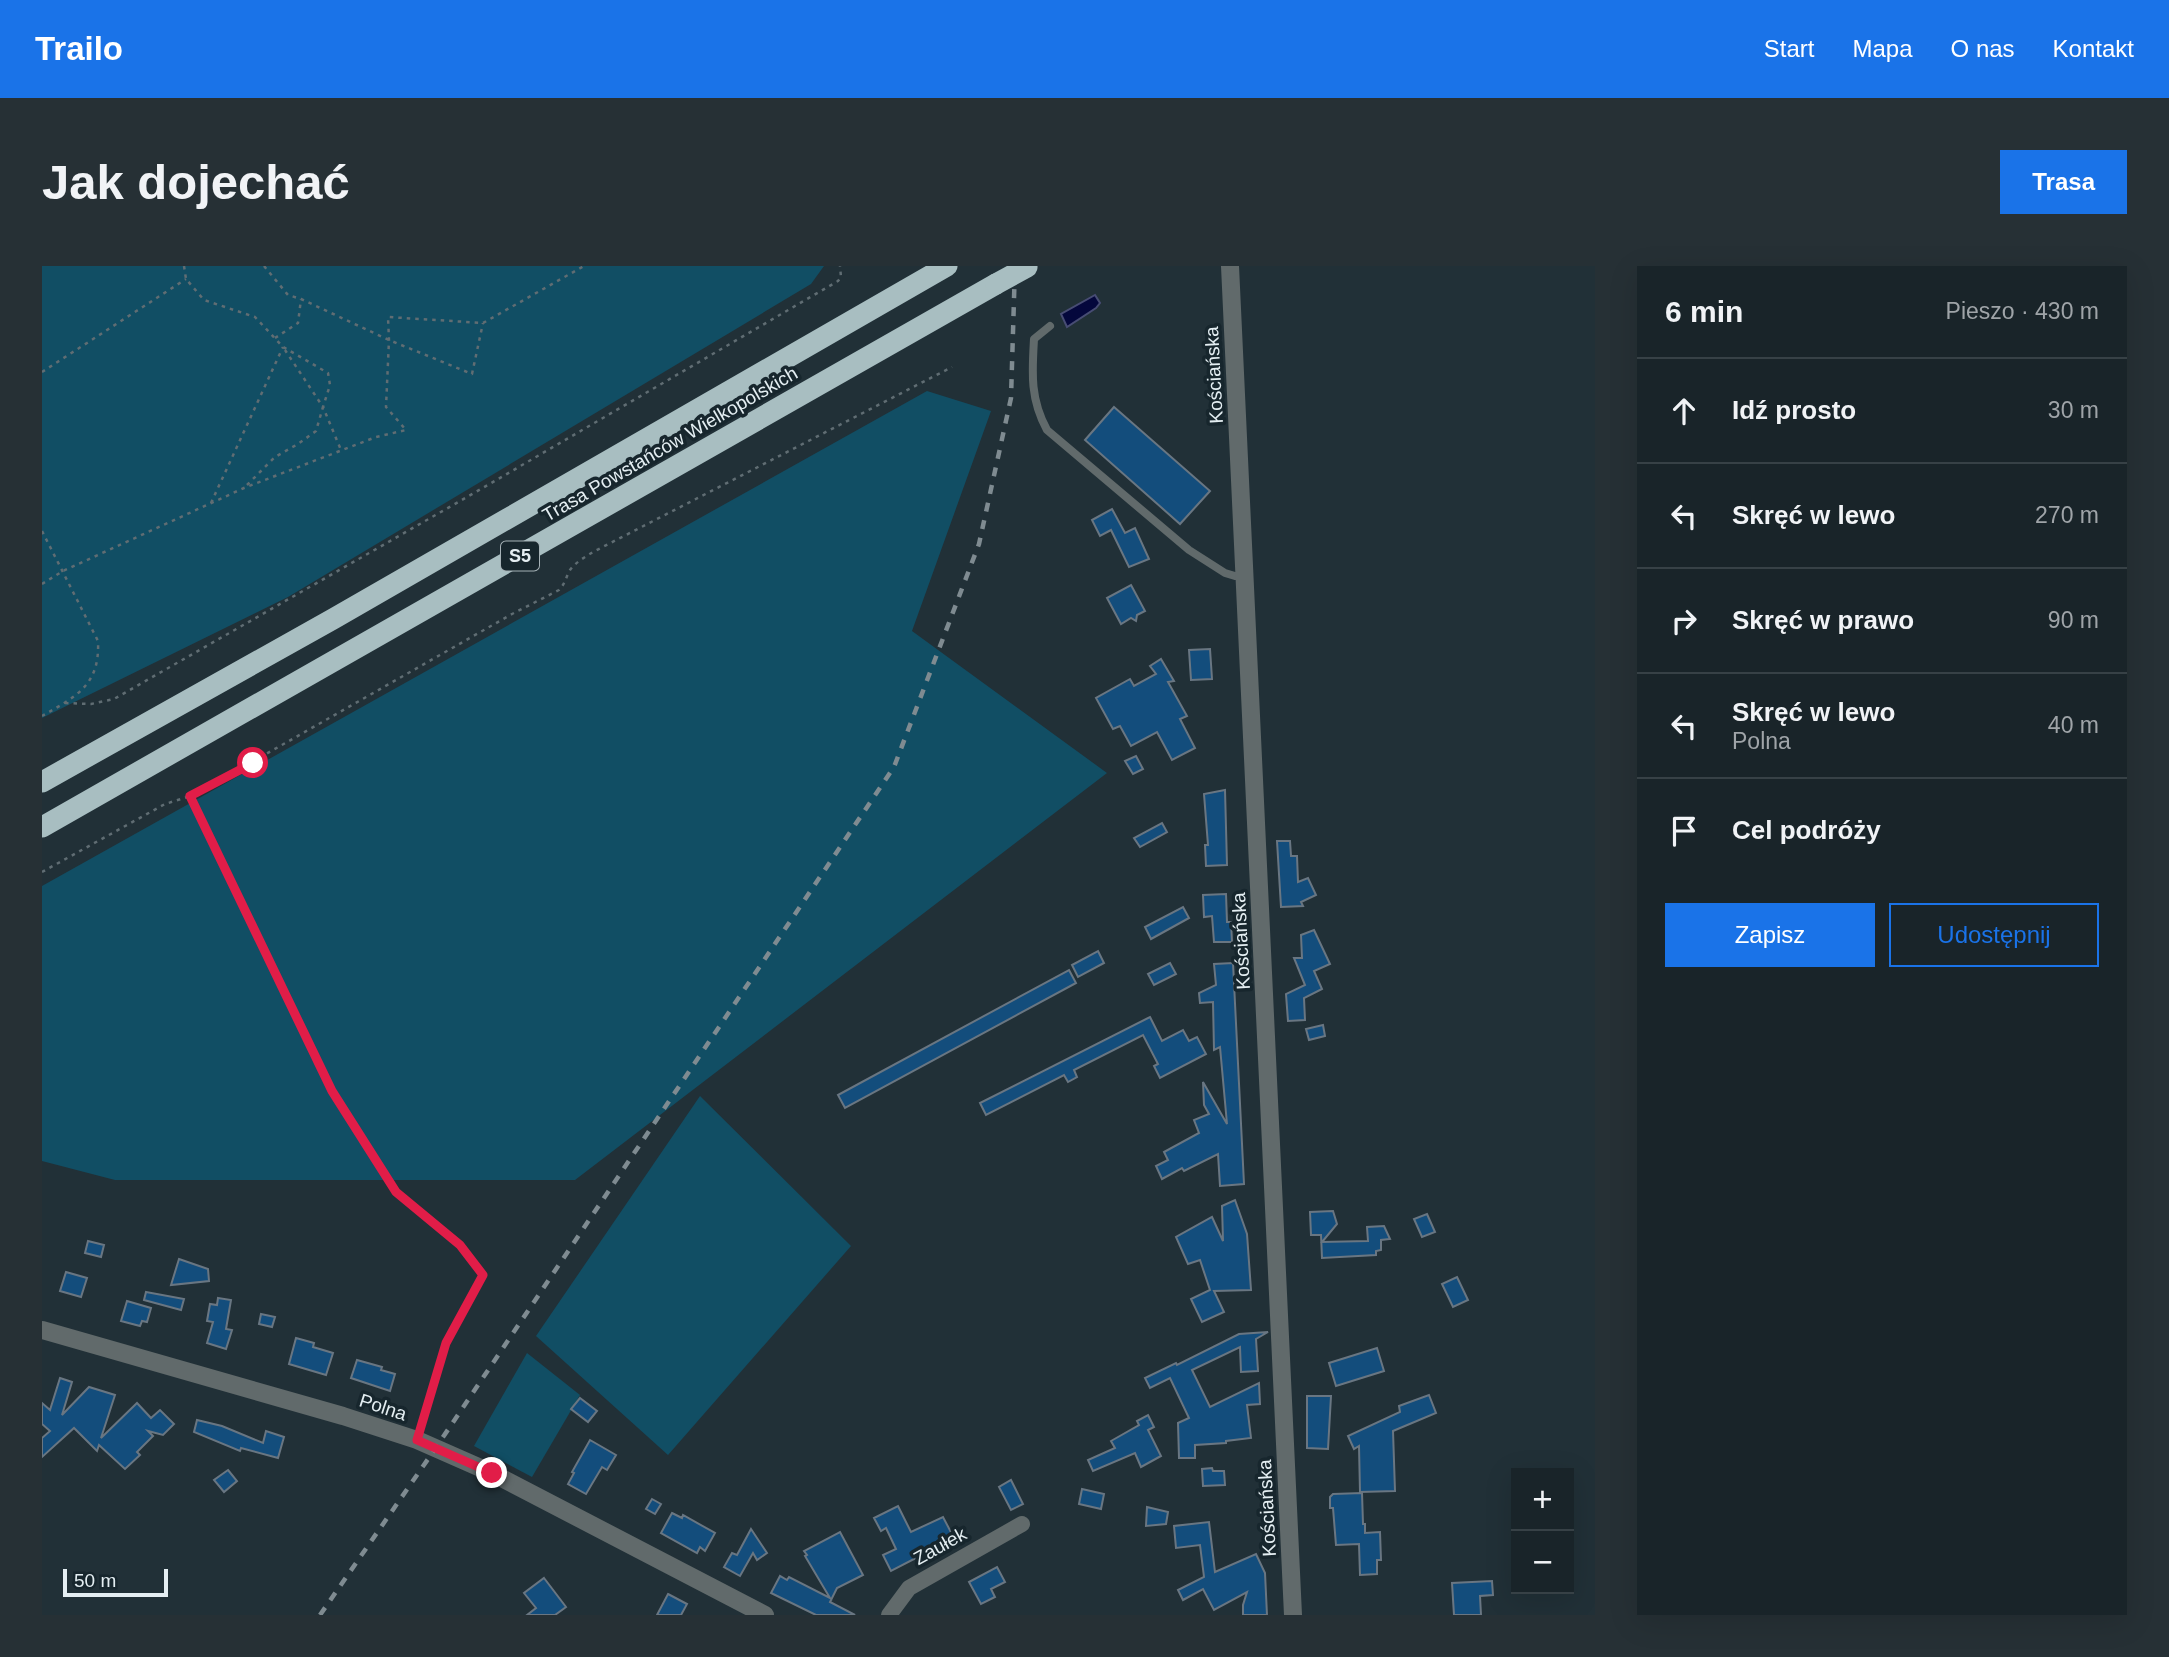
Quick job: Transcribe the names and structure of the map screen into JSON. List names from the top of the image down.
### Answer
{
  "streets": {
    "highway": ["Trasa Powstańców Wielkopolskich", "S5"],
    "street": ["Kościańska", "Polna", "Zaułek"]
  },
  "scale_bar": "50 m",
  "page": {
    "header": "Trailo",
    "nav": [
      "Start",
      "Mapa",
      "O nas",
      "Kontakt"
    ],
    "buttons": [
      "Trasa",
      ["Zapisz", "Udostępnij"]
    ],
    "title": "Jak dojechać",
    "heading": ["6 min", "Pieszo · 430 m"],
    "list": [
      ["Idź prosto", "30 m"],
      ["Skręć w lewo", "270 m"],
      ["Skręć w prawo", "90 m"],
      ["Skręć w lewo", "Polna", "40 m"],
      "Cel podróży"
    ],
    "map_buttons": ["+", "−"],
    "scale": "50 m"
  }
}
